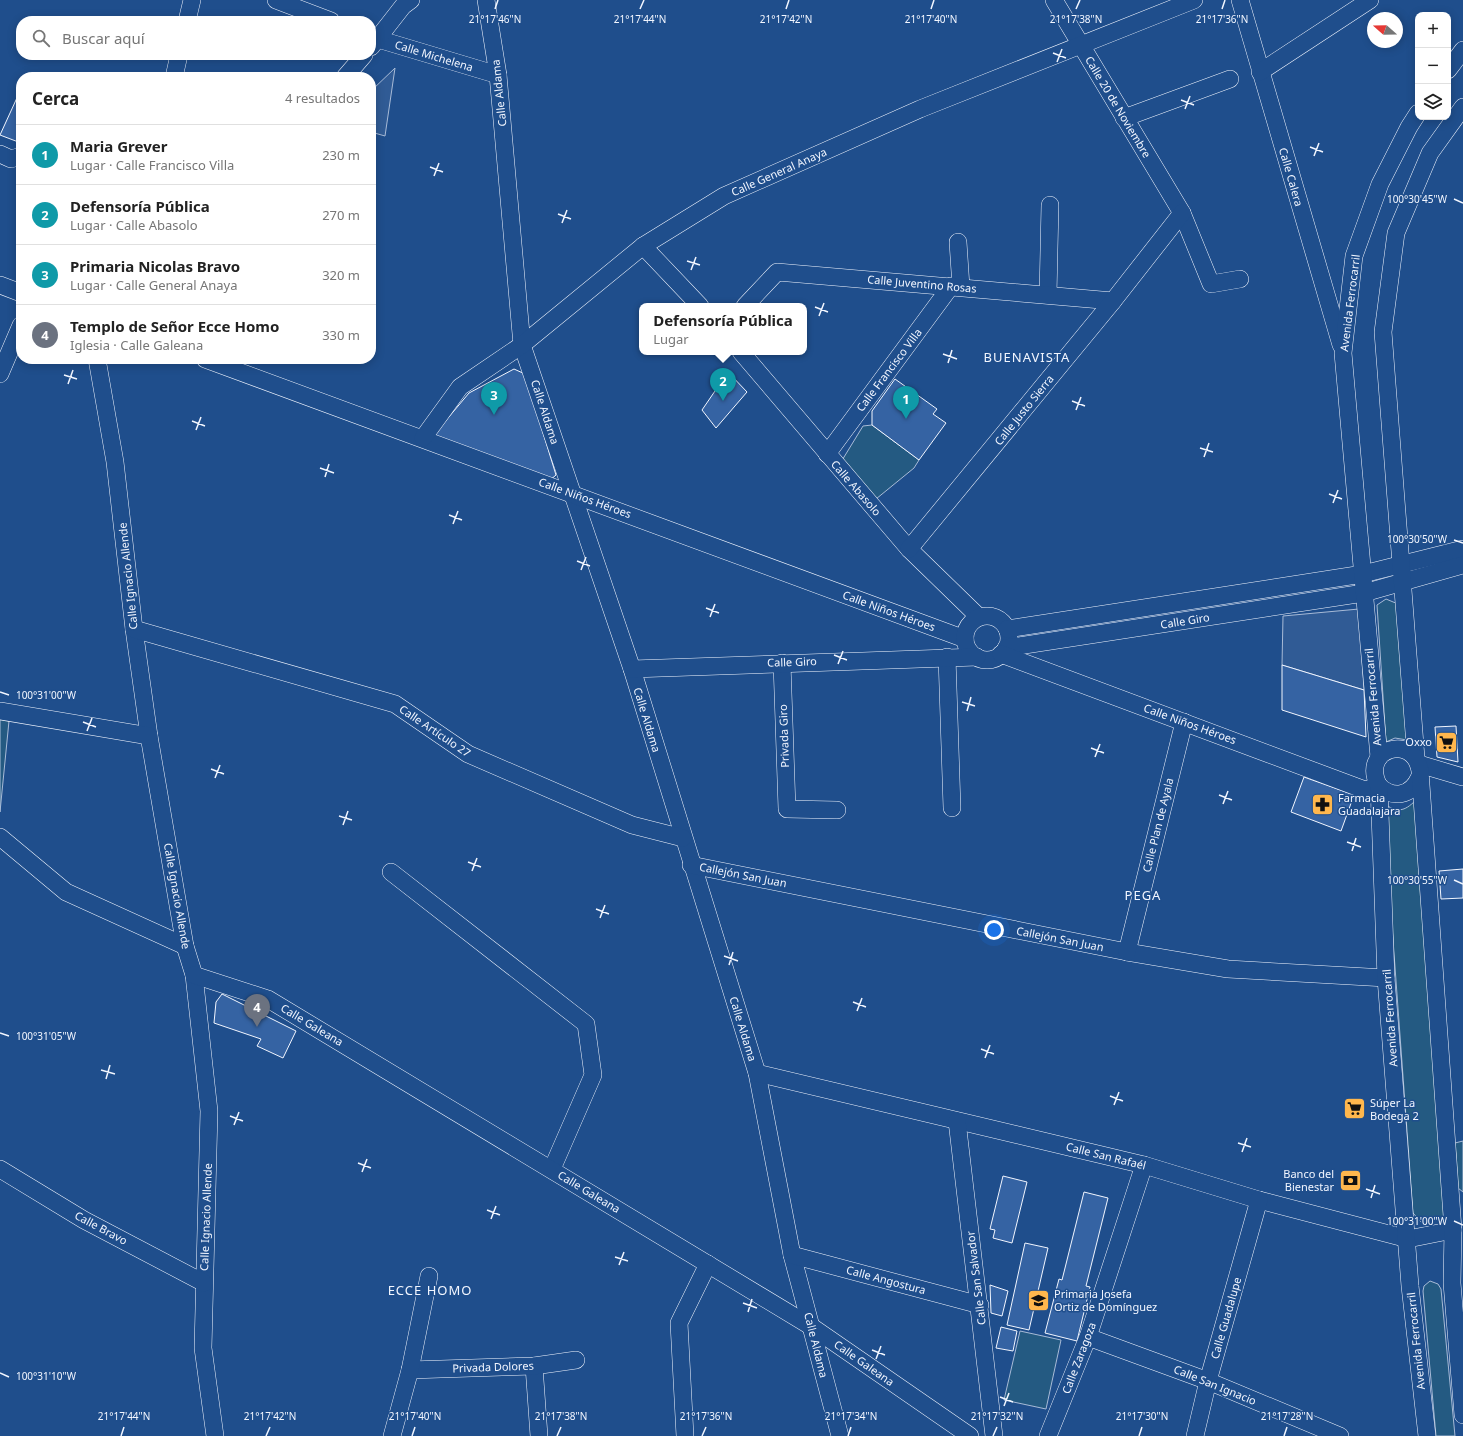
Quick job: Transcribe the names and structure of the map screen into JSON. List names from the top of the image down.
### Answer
{
  "streets": {
    "street": [
      "Calle Michelena",
      "Calle Aldama",
      "Calle 20 de Noviembre",
      "Calle General Anaya",
      "Calle Calera",
      "Calle Juventino Rosas",
      "Avenida Ferrocarril",
      "Calle Francisco Villa",
      "Calle Justo Sierra",
      "Calle Abasolo",
      "Calle Niños Héroes",
      "Calle Ignacio Allende",
      "Calle Giro",
      "Calle Artículo 27",
      "Privada Giro",
      "Calle Plan de Ayala",
      "Callejón San Juan",
      "Calle Galeana",
      "Calle San Rafaél",
      "Calle Bravo",
      "Calle San Salvador",
      "Calle Angostura",
      "Calle Guadalupe",
      "Calle Zaragoza",
      "Privada Dolores",
      "Calle San Ignacio"
    ]
  },
  "crossings": [
    ["Calle Michelena", "Calle Aldama"],
    ["Calle Aldama", "Calle General Anaya"],
    ["Calle Aldama", "Calle Niños Héroes"],
    ["Calle Aldama", "Calle Giro"],
    ["Calle Aldama", "Calle Artículo 27"],
    ["Calle Aldama", "Callejón San Juan"],
    ["Calle Aldama", "Calle Galeana"],
    ["Calle Aldama", "Calle San Rafaél"],
    ["Calle Aldama", "Calle Angostura"],
    ["Calle 20 de Noviembre", "Calle General Anaya"],
    ["Calle 20 de Noviembre", "Calle Justo Sierra"],
    ["Calle General Anaya", "Calle Niños Héroes"],
    ["Calle Calera", "Avenida Ferrocarril"],
    ["Calle Juventino Rosas", "Calle Francisco Villa"],
    ["Calle Juventino Rosas", "Calle Justo Sierra"],
    ["Avenida Ferrocarril", "Calle Niños Héroes"],
    ["Avenida Ferrocarril", "Calle Giro"],
    ["Avenida Ferrocarril", "Callejón San Juan"],
    ["Avenida Ferrocarril", "Calle San Rafaél"],
    ["Calle Francisco Villa", "Calle Abasolo"],
    ["Calle Justo Sierra", "Calle Abasolo"],
    ["Calle Abasolo", "Calle Niños Héroes"],
    ["Calle Abasolo", "Calle Giro"],
    ["Calle Niños Héroes", "Calle Giro"],
    ["Calle Niños Héroes", "Calle Plan de Ayala"],
    ["Calle Ignacio Allende", "Calle Artículo 27"],
    ["Calle Ignacio Allende", "Calle Galeana"],
    ["Calle Ignacio Allende", "Calle Bravo"],
    ["Calle Giro", "Privada Giro"],
    ["Calle Plan de Ayala", "Callejón San Juan"],
    ["Calle San Rafaél", "Calle San Salvador"],
    ["Calle San Rafaél", "Calle Guadalupe"],
    ["Calle San Rafaél", "Calle Zaragoza"],
    ["Calle San Salvador", "Calle Angostura"],
    ["Calle Guadalupe", "Calle San Ignacio"],
    ["Calle Zaragoza", "Calle San Ignacio"]
  ],
  "districts": ["BUENAVISTA", "PEGA", "ECCE HOMO"],
  "places": {
    "supermarket": ["Oxxo", "Súper La Bodega 2"],
    "pharmacy": ["Farmacia Guadalajara"],
    "bank": ["Banco del Bienestar"],
    "school or university": ["Primaria Josefa Ortiz de Domínguez"]
  },
  "north": "left",
  "page": {
    "map_buttons": ["+", "−"],
    "search": "Buscar aquí",
    "heading": ["Cerca", "4 resultados"],
    "list": [
      {
        "mark": "1",
        "name": "Maria Grever",
        "note": "Lugar · Calle Francisco Villa",
        "value": "230 m"
      },
      {
        "mark": "2",
        "name": "Defensoría Pública",
        "note": "Lugar · Calle Abasolo",
        "value": "270 m"
      },
      {
        "mark": "3",
        "name": "Primaria Nicolas Bravo",
        "note": "Lugar · Calle General Anaya",
        "value": "320 m"
      },
      {
        "mark": "4",
        "name": "Templo de Señor Ecce Homo",
        "note": "Iglesia · Calle Galeana",
        "value": "330 m"
      }
    ],
    "popup": ["Defensoría Pública", "Lugar"],
    "pins": [
      "2",
      "3",
      "1",
      "4"
    ]
  },
  "coordinates": [
    "21°17'46\"N",
    "21°17'44\"N",
    "21°17'42\"N",
    "21°17'40\"N",
    "21°17'38\"N",
    "21°17'36\"N",
    "100°30'45\"W",
    "100°30'50\"W",
    "100°31'00\"W",
    "100°30'55\"W",
    "100°31'05\"W",
    "100°31'10\"W",
    "21°17'34\"N",
    "21°17'32\"N",
    "21°17'30\"N",
    "21°17'28\"N"
  ]
}
